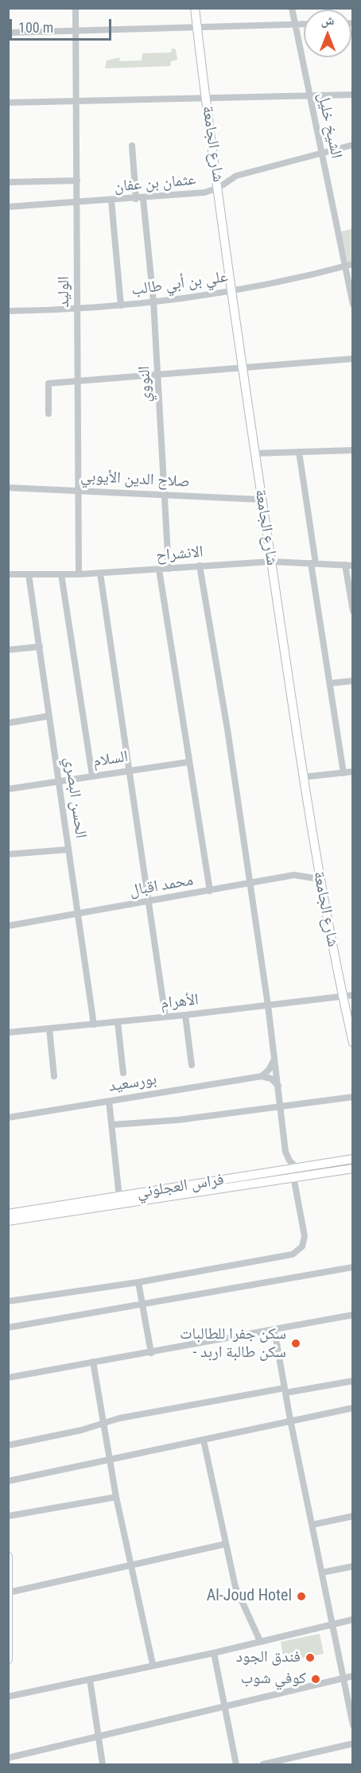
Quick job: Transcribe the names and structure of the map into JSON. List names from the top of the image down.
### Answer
{
  "streets": {
    "main road": ["شارع الجامعة", "فراس العجلوني"],
    "street": [
      "الشيخ خليل",
      "عثمان بن عفان",
      "علي بن أبي طالب",
      "الوليد",
      "النووي",
      "صلاح الدين الأيوبي",
      "الانشراح",
      "السلام",
      "الحسن البصري",
      "محمد اقبال",
      "الأهرام",
      "بورسعيد"
    ]
  },
  "crossings": [
    ["الشيخ خليل", "عثمان بن عفان"],
    ["الشيخ خليل", "علي بن أبي طالب"],
    ["شارع الجامعة", "عثمان بن عفان"],
    ["شارع الجامعة", "علي بن أبي طالب"],
    ["شارع الجامعة", "صلاح الدين الأيوبي"],
    ["شارع الجامعة", "الانشراح"],
    ["شارع الجامعة", "محمد اقبال"],
    ["شارع الجامعة", "الأهرام"],
    ["عثمان بن عفان", "الوليد"],
    ["عثمان بن عفان", "النووي"],
    ["علي بن أبي طالب", "الوليد"],
    ["علي بن أبي طالب", "النووي"],
    ["الوليد", "صلاح الدين الأيوبي"],
    ["الوليد", "الانشراح"],
    ["النووي", "صلاح الدين الأيوبي"],
    ["النووي", "الانشراح"],
    ["الانشراح", "الحسن البصري"],
    ["السلام", "الحسن البصري"],
    ["الحسن البصري", "محمد اقبال"],
    ["الحسن البصري", "الأهرام"]
  ],
  "places": [
    "سكن جفرا للطالبات - سكن طالبة اربد",
    "Al-Joud Hotel",
    "فندق الجود",
    "كوفي شوب"
  ],
  "scale_bar": "100 m",
  "north": "top"
}
